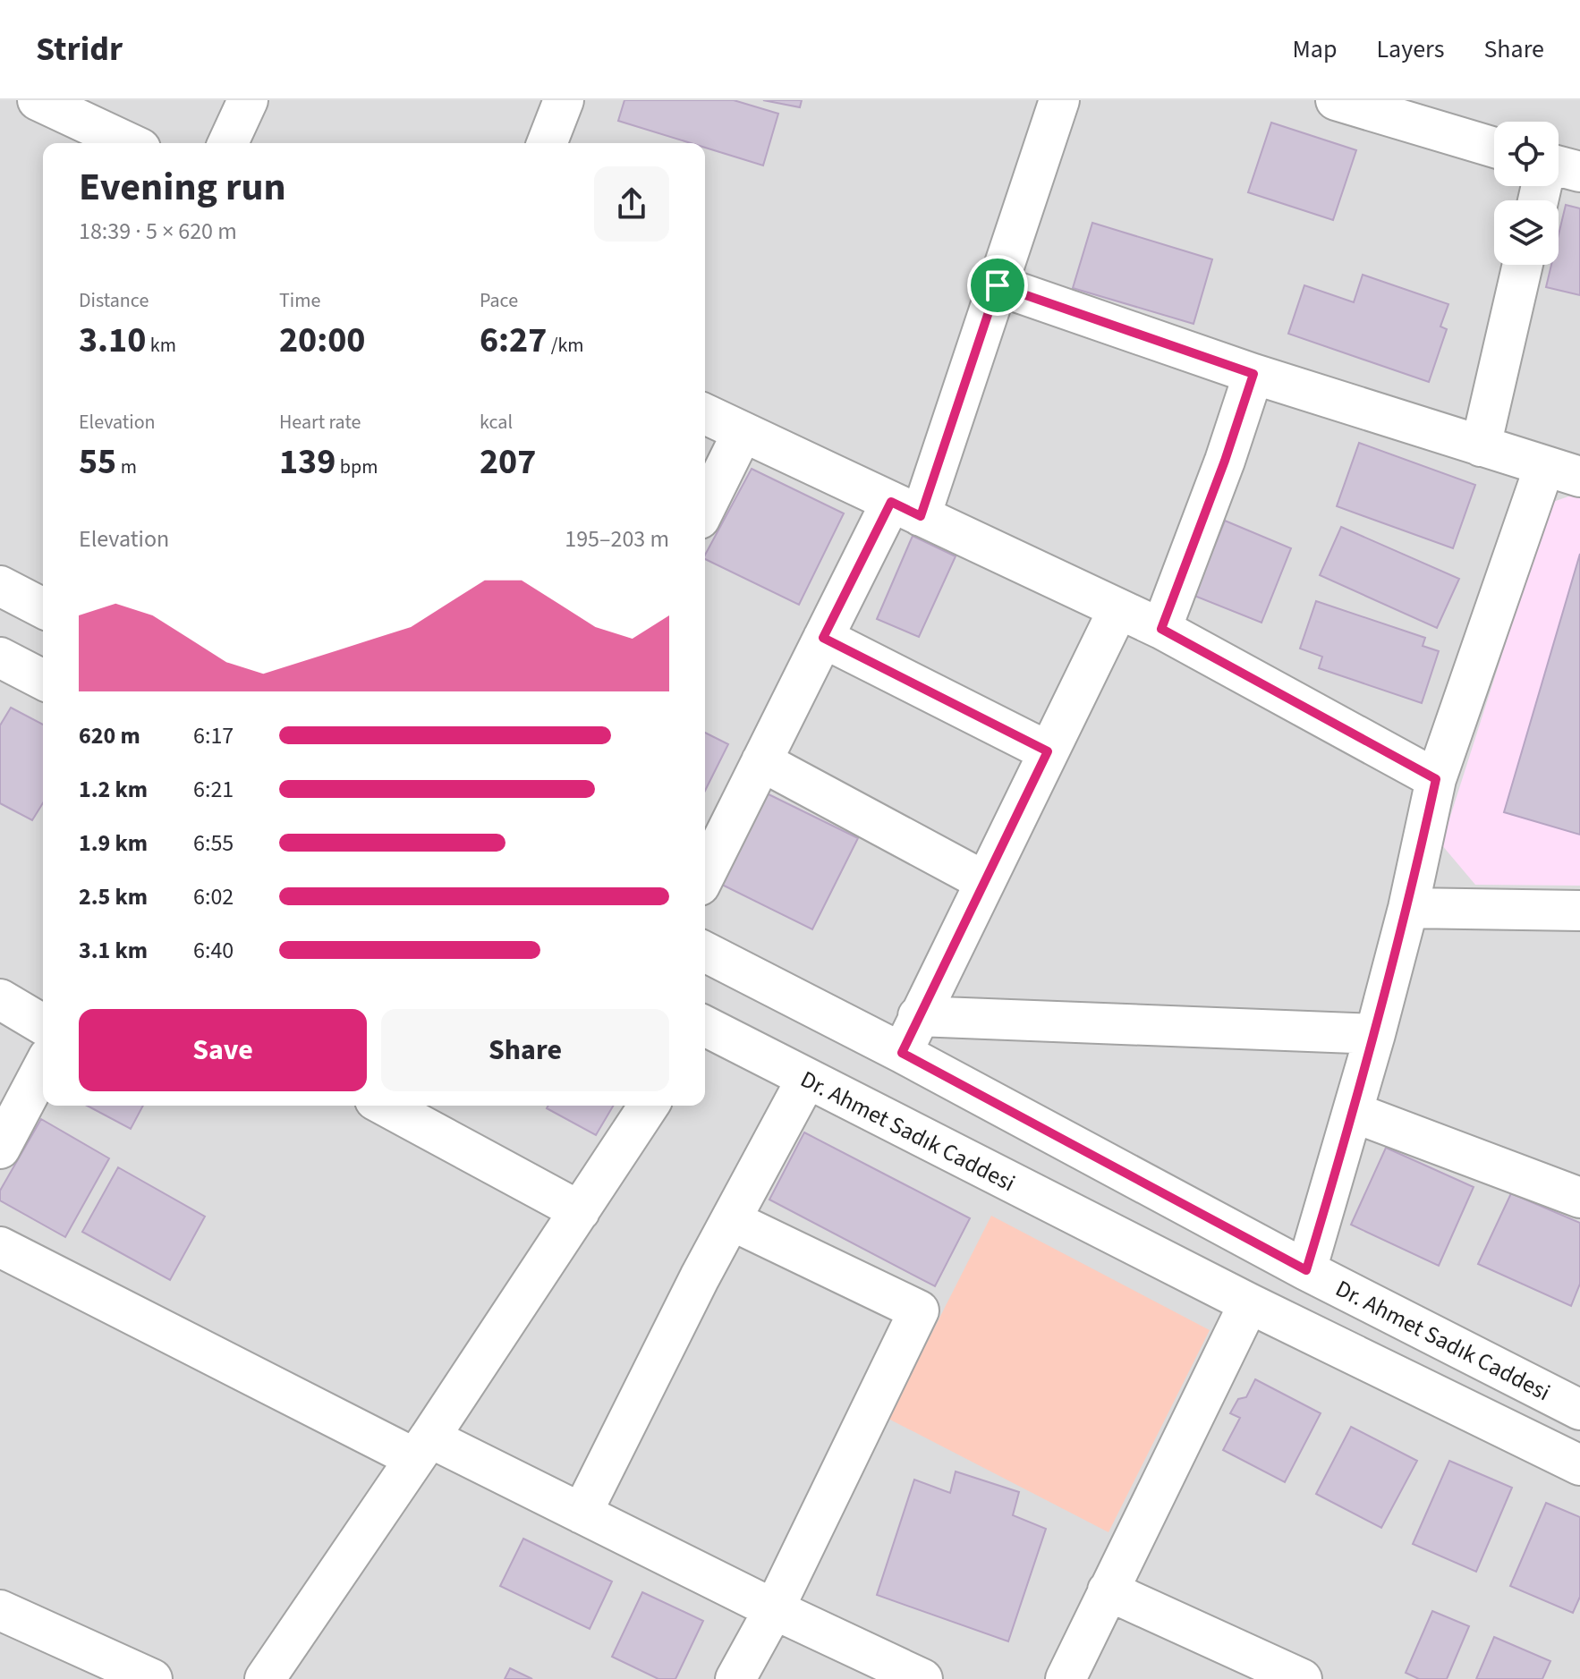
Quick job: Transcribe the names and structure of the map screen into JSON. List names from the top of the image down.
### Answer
{
  "streets": {
    "street": ["Dr. Ahmet Sadık Caddesi"]
  },
  "page": {
    "header": "Stridr",
    "nav": ["Map", "Layers", "Share"],
    "heading": ["Evening run", "18:39 · 5 × 620 m"],
    "stats": [
      ["Distance", "3.10 km"],
      ["Time", "20:00"],
      ["Pace", "6:27 /km"],
      ["Elevation", "55 m"],
      ["Heart rate", "139 bpm"],
      ["kcal", "207"]
    ],
    "chart": ["Elevation", "195–203 m"],
    "list": [
      {
        "name": "620 m",
        "note": "6:17"
      },
      {
        "name": "1.2 km",
        "note": "6:21"
      },
      {
        "name": "1.9 km",
        "note": "6:55"
      },
      {
        "name": "2.5 km",
        "note": "6:02"
      },
      {
        "name": "3.1 km",
        "note": "6:40"
      }
    ],
    "buttons": ["Save", "Share"]
  }
}
